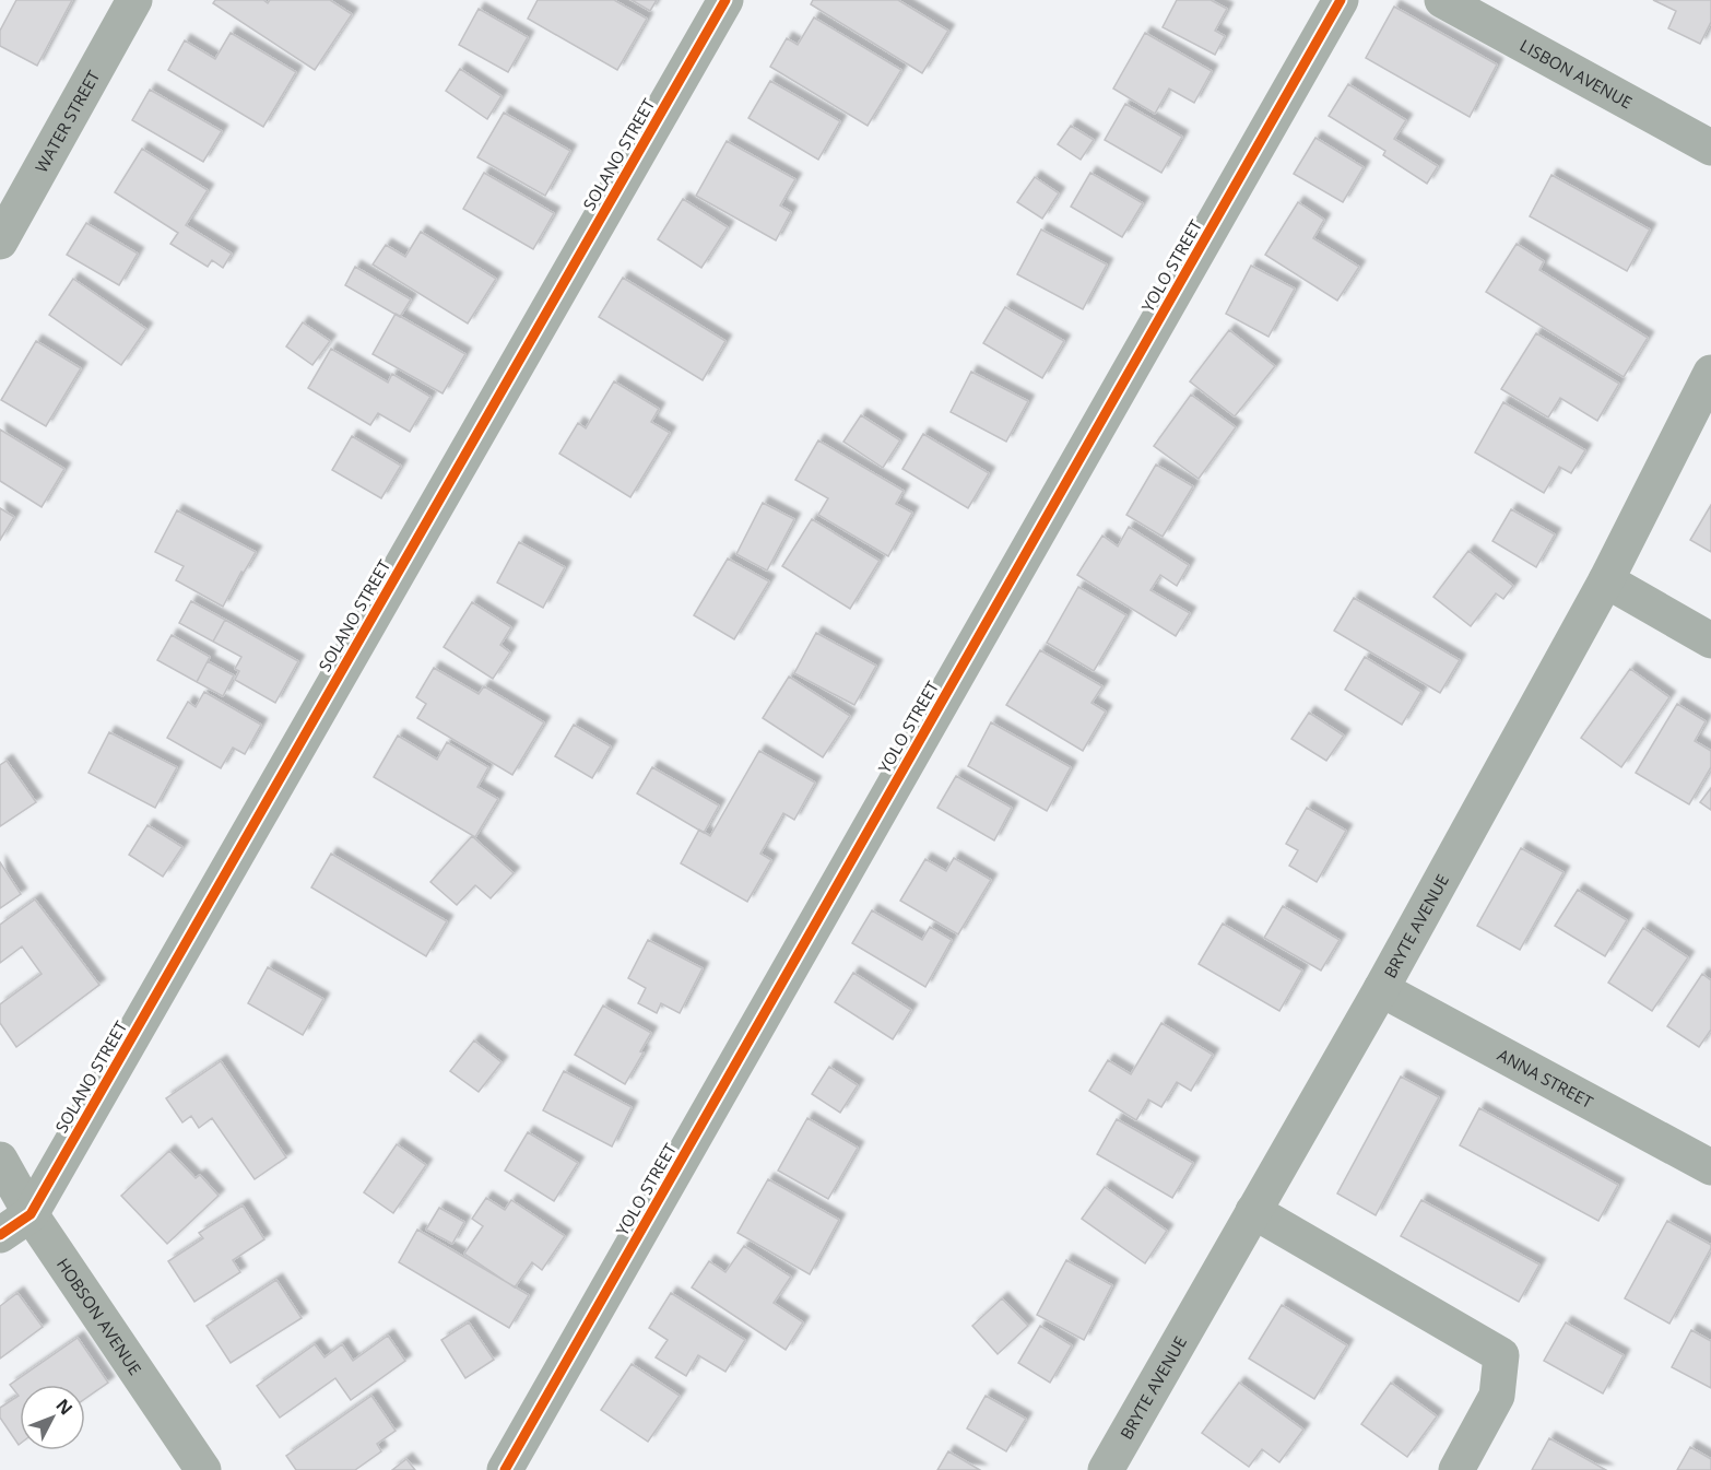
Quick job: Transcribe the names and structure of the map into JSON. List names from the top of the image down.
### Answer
{
  "streets": {
    "street": [
      "LISBON AVENUE",
      "WATER STREET",
      "SOLANO STREET",
      "YOLO STREET",
      "BRYTE AVENUE",
      "ANNA STREET",
      "HOBSON AVENUE"
    ]
  },
  "crossings": [
    ["SOLANO STREET", "HOBSON AVENUE"],
    ["BRYTE AVENUE", "ANNA STREET"]
  ],
  "north": "top right"
}
